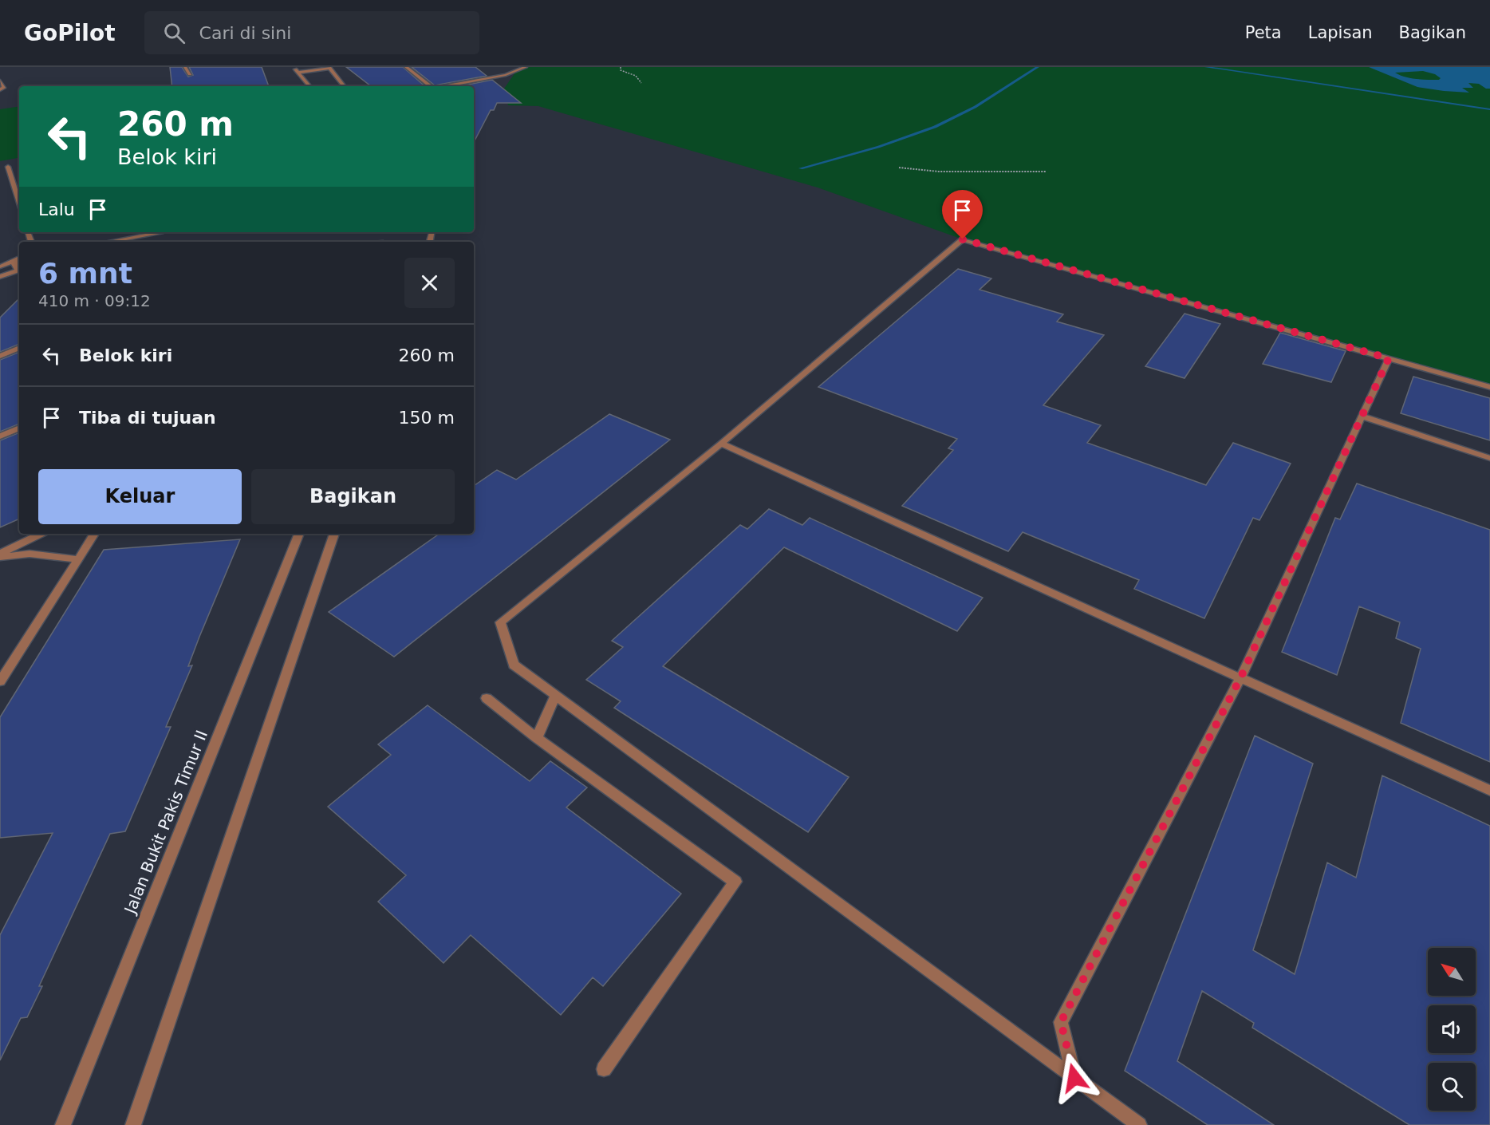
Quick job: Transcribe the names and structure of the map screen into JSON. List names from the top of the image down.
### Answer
{
  "streets": {
    "street": ["Jalan Bukit Pakis Timur II"]
  },
  "north": "top left",
  "page": {
    "header": "GoPilot",
    "search": "Cari di sini",
    "nav": ["Peta", "Lapisan", "Bagikan"],
    "turn": ["260 m", "Belok kiri"],
    "then": "Lalu",
    "heading": ["6 mnt", "410 m · 09:12"],
    "list": [
      {
        "name": "Belok kiri",
        "value": "260 m"
      },
      {
        "name": "Tiba di tujuan",
        "value": "150 m"
      }
    ],
    "buttons": ["Keluar", "Bagikan"]
  }
}
